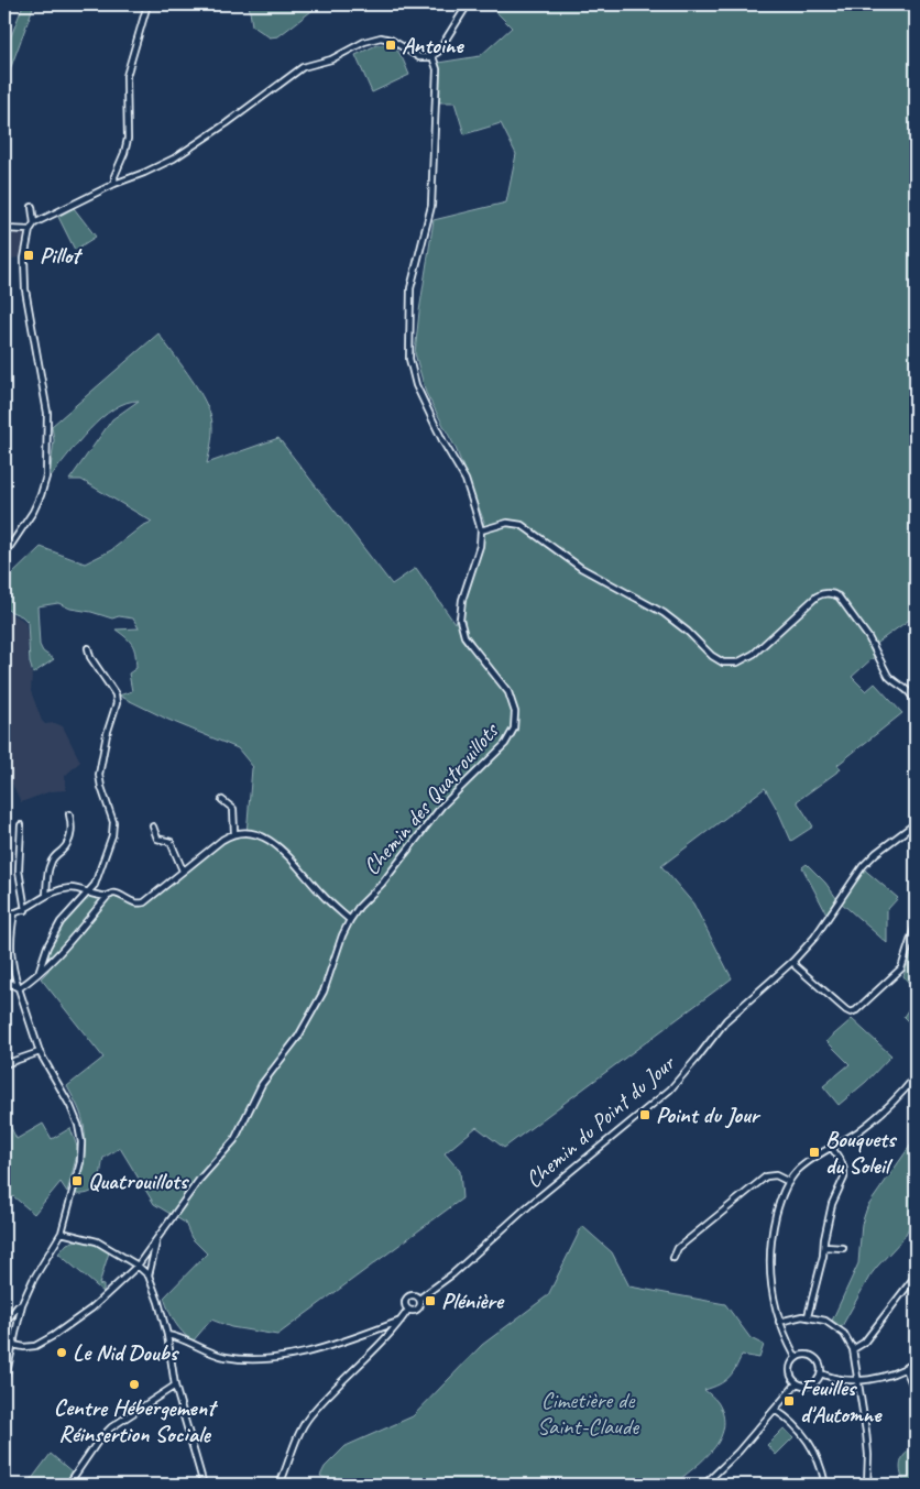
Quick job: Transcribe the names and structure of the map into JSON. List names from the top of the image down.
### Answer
{
  "streets": {
    "street": ["Chemin des Quatrouillots", "Chemin du Point du Jour"]
  },
  "parks": ["Cimetière de Saint-Claude"],
  "places": {
    "transit": [
      "Antoine",
      "Pillot",
      "Point du Jour",
      "Bouquets du Soleil",
      "Quatrouillots",
      "Plénière",
      "Feuilles d'Automne"
    ],
    "other": ["Le Nid Doubs", "Centre Hébergement Réinsertion Sociale"]
  }
}
